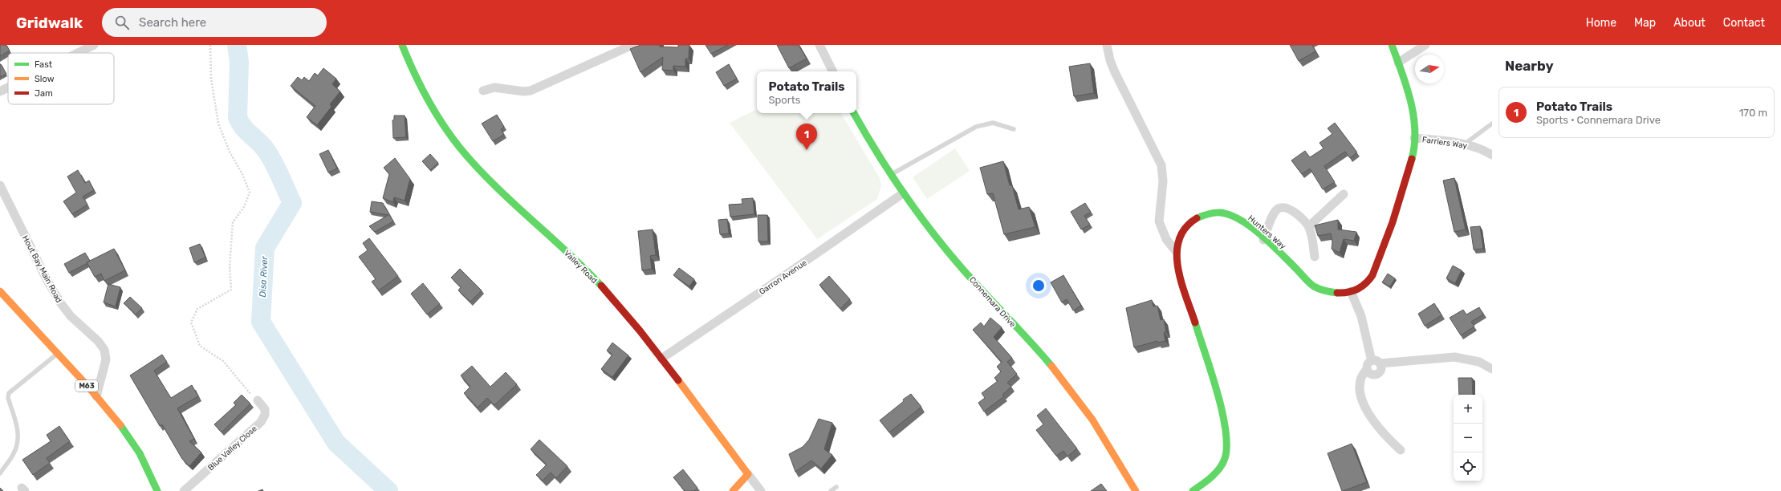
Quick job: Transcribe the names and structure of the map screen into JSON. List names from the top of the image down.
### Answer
{
  "streets": {
    "street": [
      "Farriers Way",
      "Hunters Way",
      "Valley Road",
      "Hout Bay Main Road",
      "Garron Avenue",
      "Connemara Drive",
      "M63",
      "Blue Valley Close"
    ]
  },
  "crossings": [
    ["Farriers Way", "Hunters Way"],
    ["Valley Road", "Garron Avenue"],
    ["Hout Bay Main Road", "M63"],
    ["Garron Avenue", "Connemara Drive"]
  ],
  "water": ["Disa River"],
  "legend": ["Fast", "Slow", "Jam"],
  "north": "right",
  "page": {
    "header": "Gridwalk",
    "search": "Search here",
    "nav": [
      "Home",
      "Map",
      "About",
      "Contact"
    ],
    "heading": "Nearby",
    "popup": ["Potato Trails", "Sports"],
    "list": [
      {
        "mark": "1",
        "name": "Potato Trails",
        "note": "Sports · Connemara Drive",
        "value": "170 m"
      }
    ],
    "pins": "1",
    "map_buttons": ["+", "−"]
  }
}
